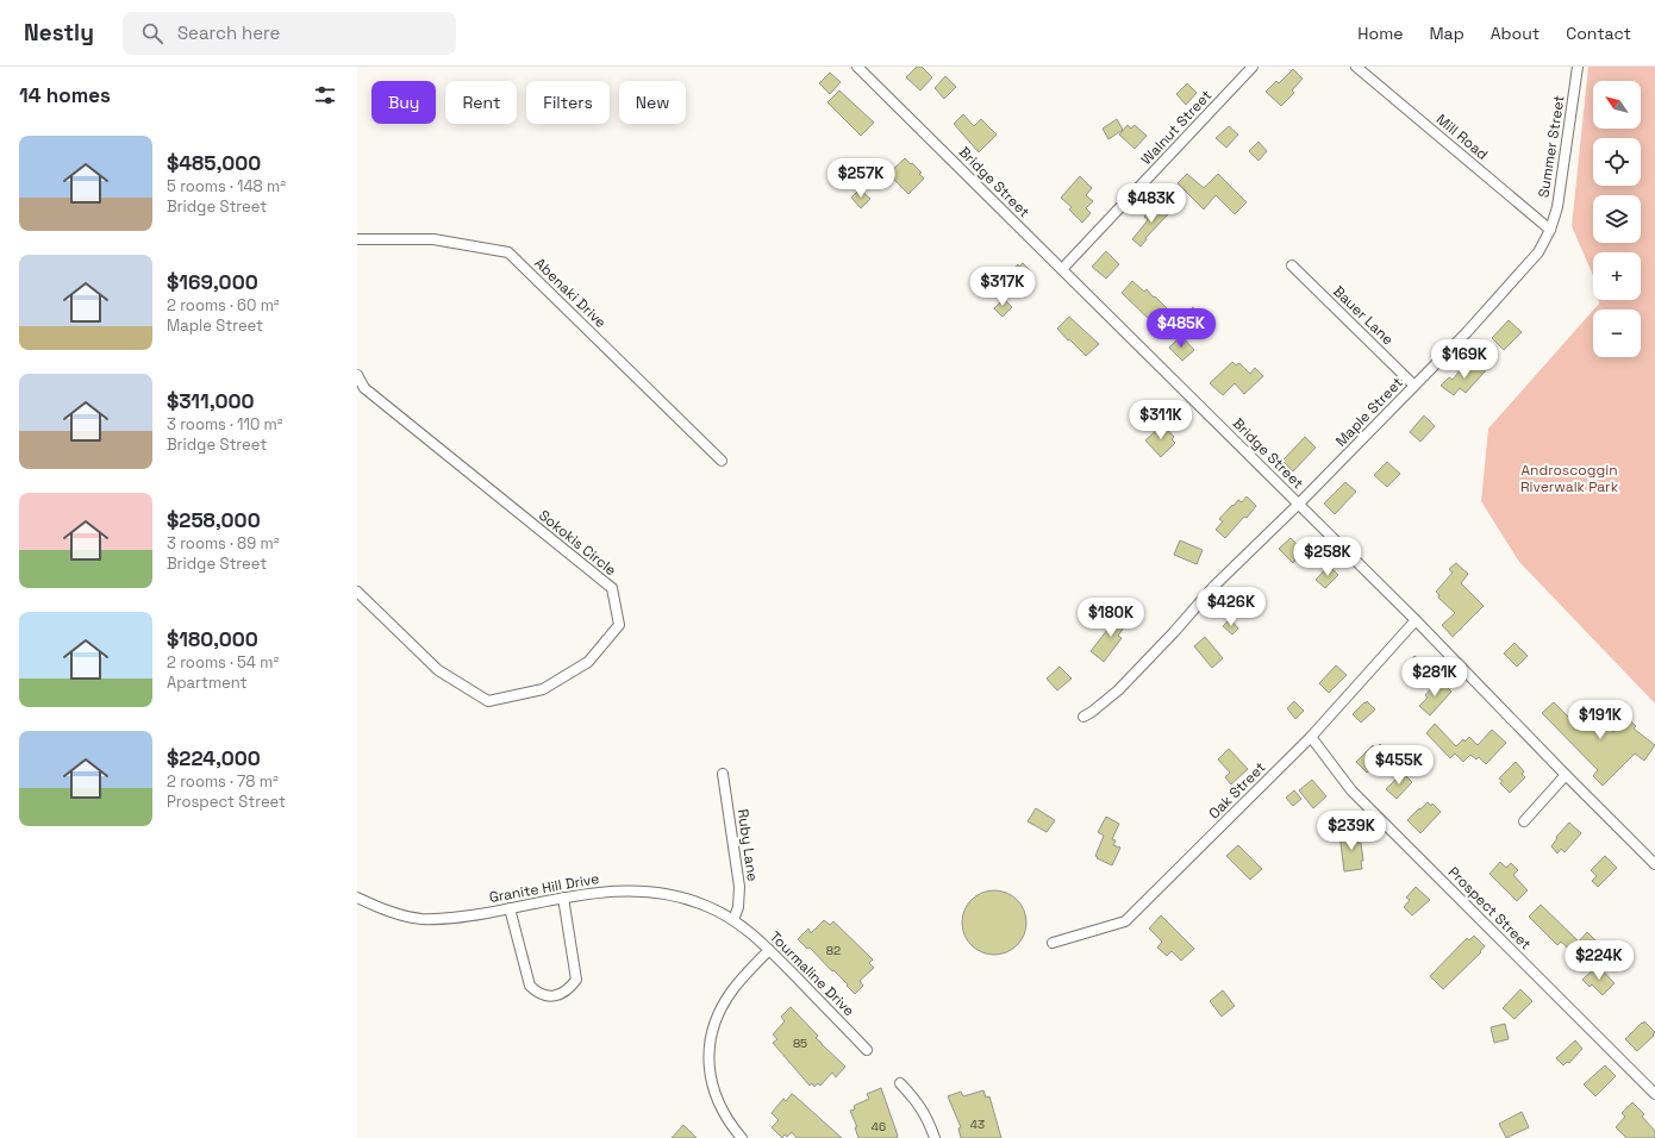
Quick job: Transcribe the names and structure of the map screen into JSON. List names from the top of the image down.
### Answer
{
  "streets": {
    "street": [
      "Walnut Street",
      "Mill Road",
      "Summer Street",
      "Bridge Street",
      "Abenaki Drive",
      "Bauer Lane",
      "Maple Street",
      "Sokokis Circle",
      "Oak Street",
      "Ruby Lane",
      "Granite Hill Drive",
      "Prospect Street",
      "Tourmaline Drive"
    ]
  },
  "crossings": [
    ["Walnut Street", "Bridge Street"],
    ["Mill Road", "Summer Street"],
    ["Mill Road", "Maple Street"],
    ["Summer Street", "Maple Street"],
    ["Bridge Street", "Maple Street"],
    ["Bridge Street", "Oak Street"],
    ["Bauer Lane", "Maple Street"],
    ["Oak Street", "Prospect Street"],
    ["Ruby Lane", "Granite Hill Drive"],
    ["Ruby Lane", "Tourmaline Drive"],
    ["Granite Hill Drive", "Tourmaline Drive"]
  ],
  "parks": ["Androscoggin Riverwalk Park"],
  "house_numbers": [
    "82",
    "85",
    "43",
    "46"
  ],
  "north": "top left",
  "page": {
    "header": "Nestly",
    "search": "Search here",
    "nav": [
      "Home",
      "Map",
      "About",
      "Contact"
    ],
    "heading": "14 homes",
    "map_buttons": ["+", "−"],
    "chip": [
      "Buy",
      "Rent",
      "Filters",
      "New"
    ],
    "list": [
      {
        "name": "$485,000",
        "note": "5 rooms · 148 m² · Bridge Street"
      },
      {
        "name": "$169,000",
        "note": "2 rooms · 60 m² · Maple Street"
      },
      {
        "name": "$311,000",
        "note": "3 rooms · 110 m² · Bridge Street"
      },
      {
        "name": "$258,000",
        "note": "3 rooms · 89 m² · Bridge Street"
      },
      {
        "name": "$180,000",
        "note": "2 rooms · 54 m² · Apartment"
      },
      {
        "name": "$224,000",
        "note": "2 rooms · 78 m² · Prospect Street"
      }
    ],
    "price": [
      "$257K",
      "$483K",
      "$317K",
      "$485K",
      "$169K",
      "$311K",
      "$258K",
      "$426K",
      "$180K",
      "$281K",
      "$191K",
      "$455K",
      "$239K",
      "$224K"
    ]
  }
}
